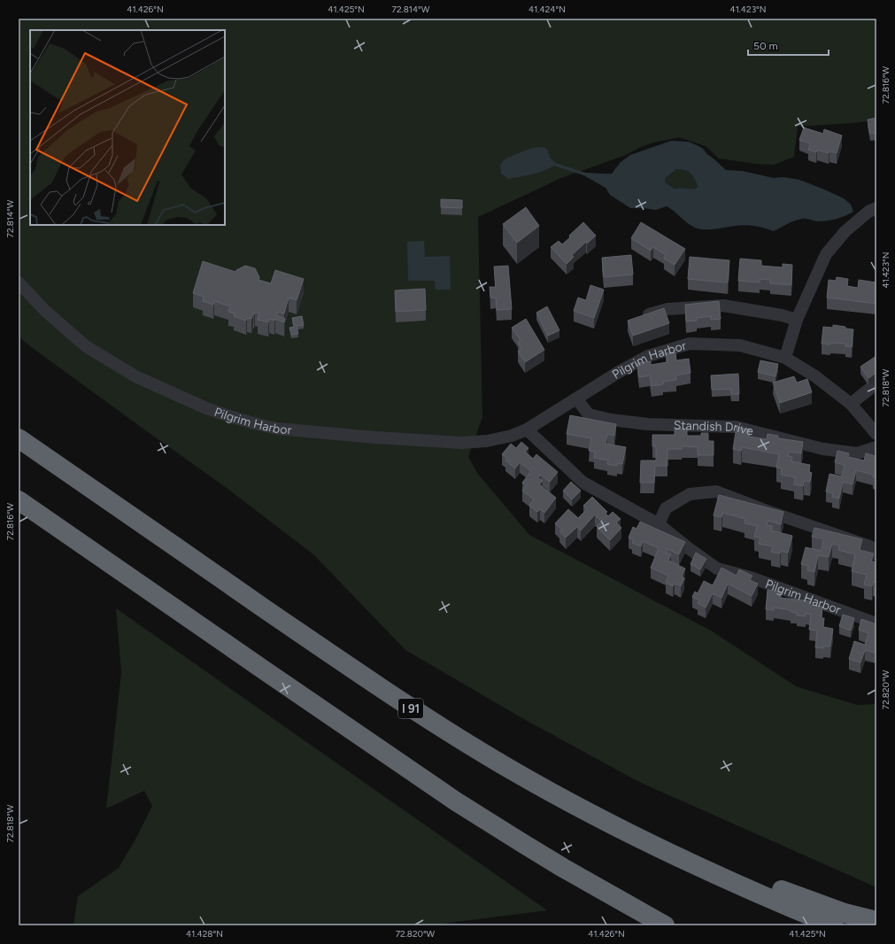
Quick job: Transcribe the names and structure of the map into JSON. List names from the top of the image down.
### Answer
{
  "streets": {
    "highway": ["I 91"],
    "street": ["Pilgrim Harbor", "Standish Drive"]
  },
  "crossings": [
    ["Pilgrim Harbor", "Standish Drive"]
  ],
  "scale_bar": "50 m",
  "coordinates": [
    "41.426°N",
    "41.425°N",
    "72.814°W",
    "41.424°N",
    "41.423°N",
    "72.816°W",
    "72.818°W",
    "72.820°W",
    "41.428°N"
  ]
}
